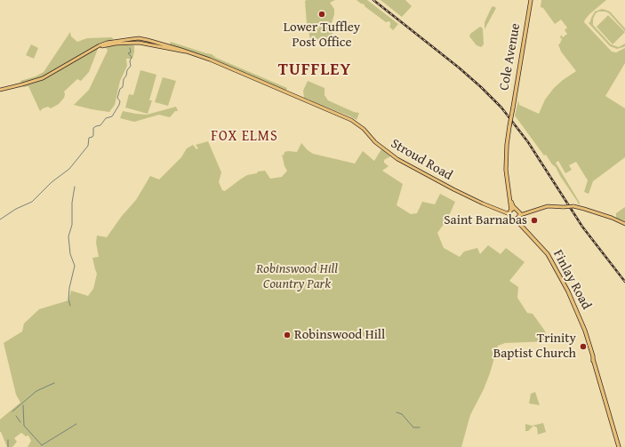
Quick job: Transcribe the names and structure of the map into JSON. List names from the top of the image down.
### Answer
{
  "streets": {
    "highway": ["Cole Avenue", "Finlay Road"],
    "main road": ["Stroud Road"]
  },
  "crossings": [
    ["Cole Avenue", "Stroud Road"]
  ],
  "districts": ["TUFFLEY", "FOX ELMS"],
  "parks": ["Robinswood Hill Country Park"],
  "places": [
    "Lower Tuffley Post Office",
    "Saint Barnabas",
    "Robinswood Hill",
    "Trinity Baptist Church"
  ]
}
